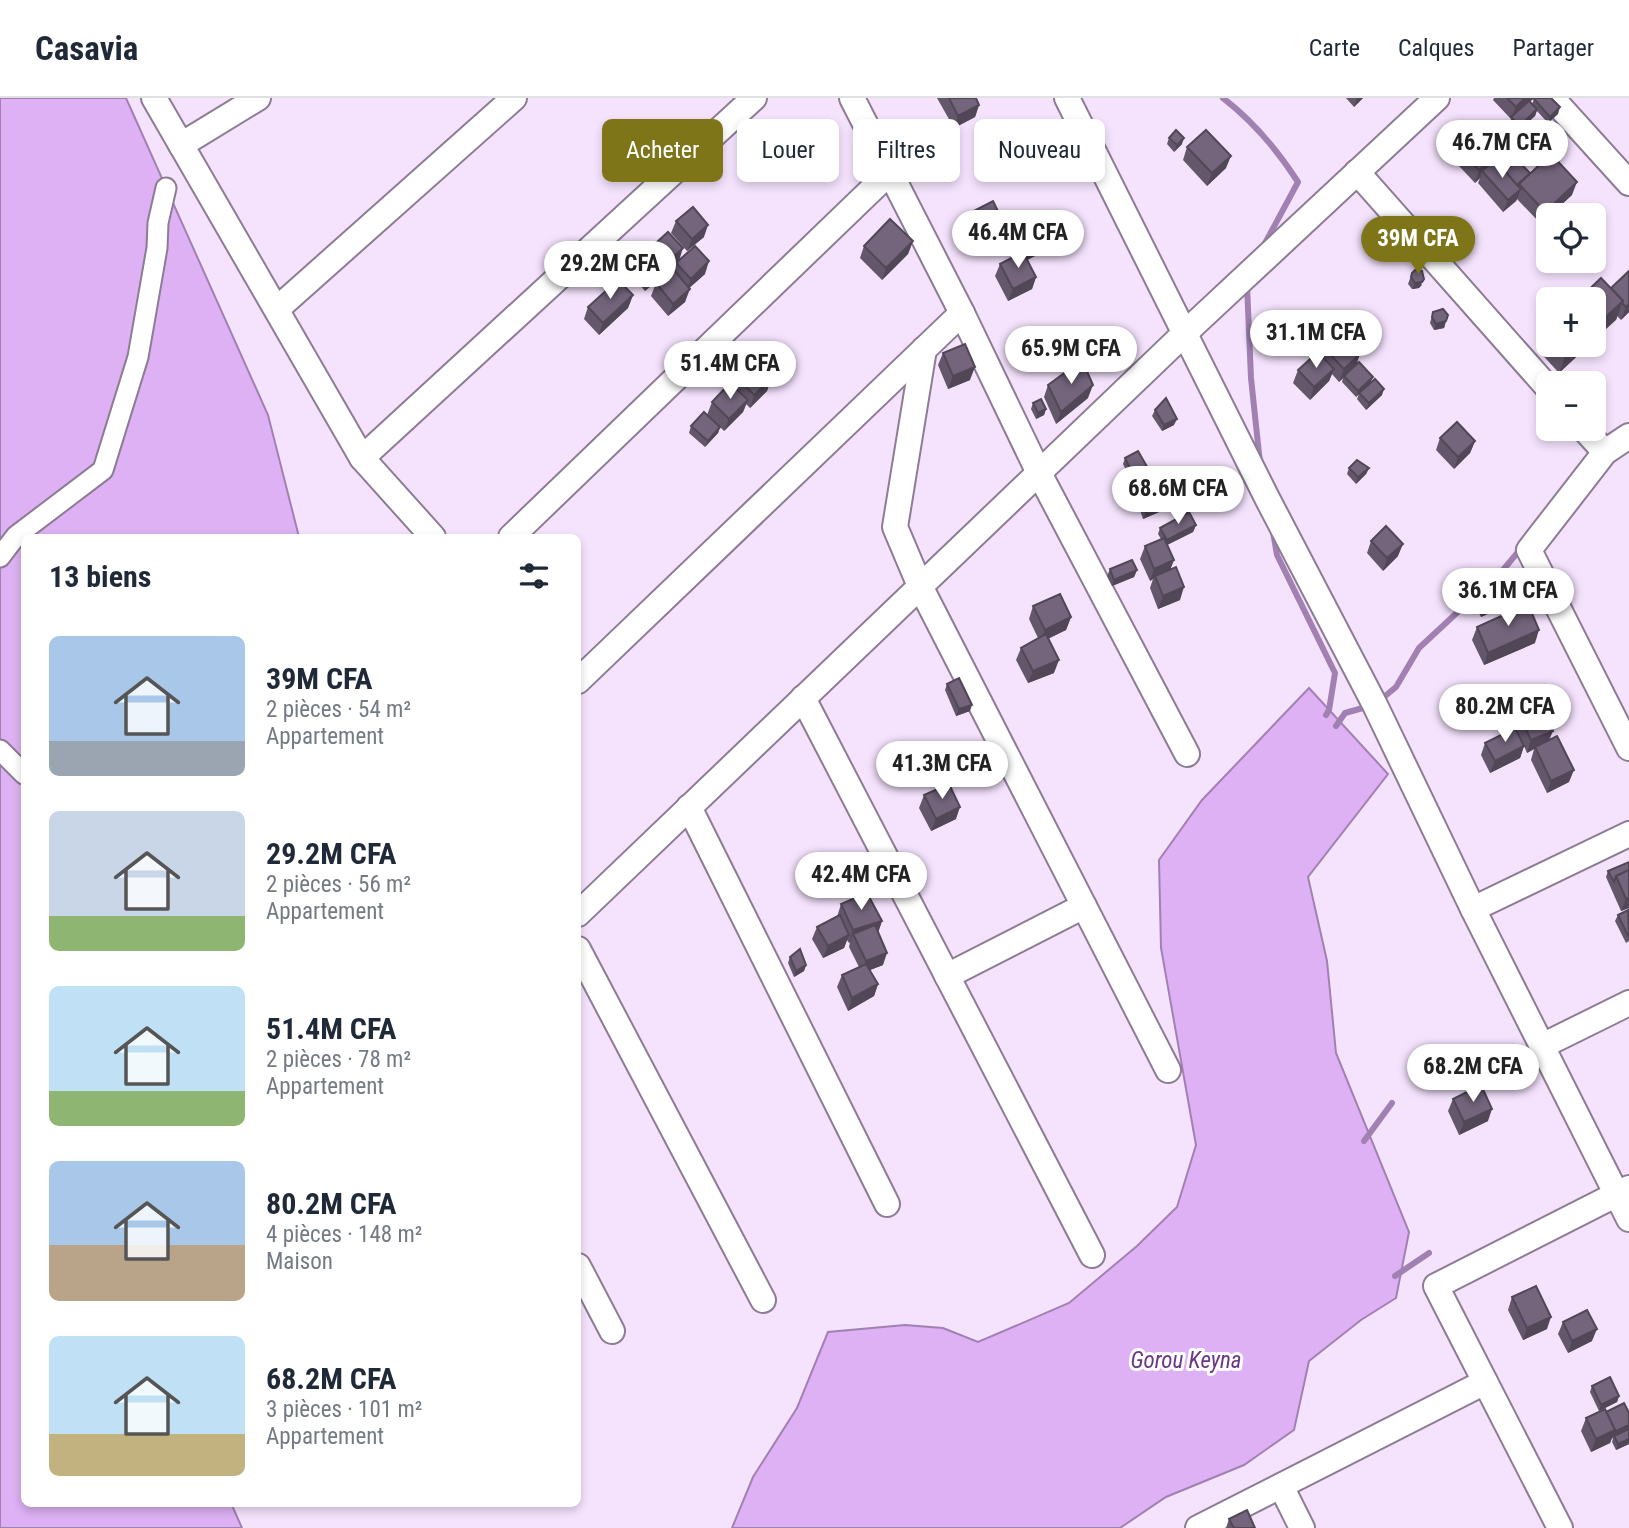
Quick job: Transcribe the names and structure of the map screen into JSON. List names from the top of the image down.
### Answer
{
  "water": ["Gorou Keyna"],
  "page": {
    "header": "Casavia",
    "nav": ["Carte", "Calques", "Partager"],
    "chip": [
      "Acheter",
      "Louer",
      "Filtres",
      "Nouveau"
    ],
    "price": [
      "46.7M CFA",
      "46.4M CFA",
      "39M CFA",
      "29.2M CFA",
      "31.1M CFA",
      "65.9M CFA",
      "51.4M CFA",
      "68.6M CFA",
      "36.1M CFA",
      "80.2M CFA",
      "41.3M CFA",
      "42.4M CFA",
      "68.2M CFA"
    ],
    "map_buttons": ["+", "−"],
    "heading": "13 biens",
    "list": [
      {
        "name": "39M CFA",
        "note": "2 pièces · 54 m² · Appartement"
      },
      {
        "name": "29.2M CFA",
        "note": "2 pièces · 56 m² · Appartement"
      },
      {
        "name": "51.4M CFA",
        "note": "2 pièces · 78 m² · Appartement"
      },
      {
        "name": "80.2M CFA",
        "note": "4 pièces · 148 m² · Maison"
      },
      {
        "name": "68.2M CFA",
        "note": "3 pièces · 101 m² · Appartement"
      }
    ]
  }
}
